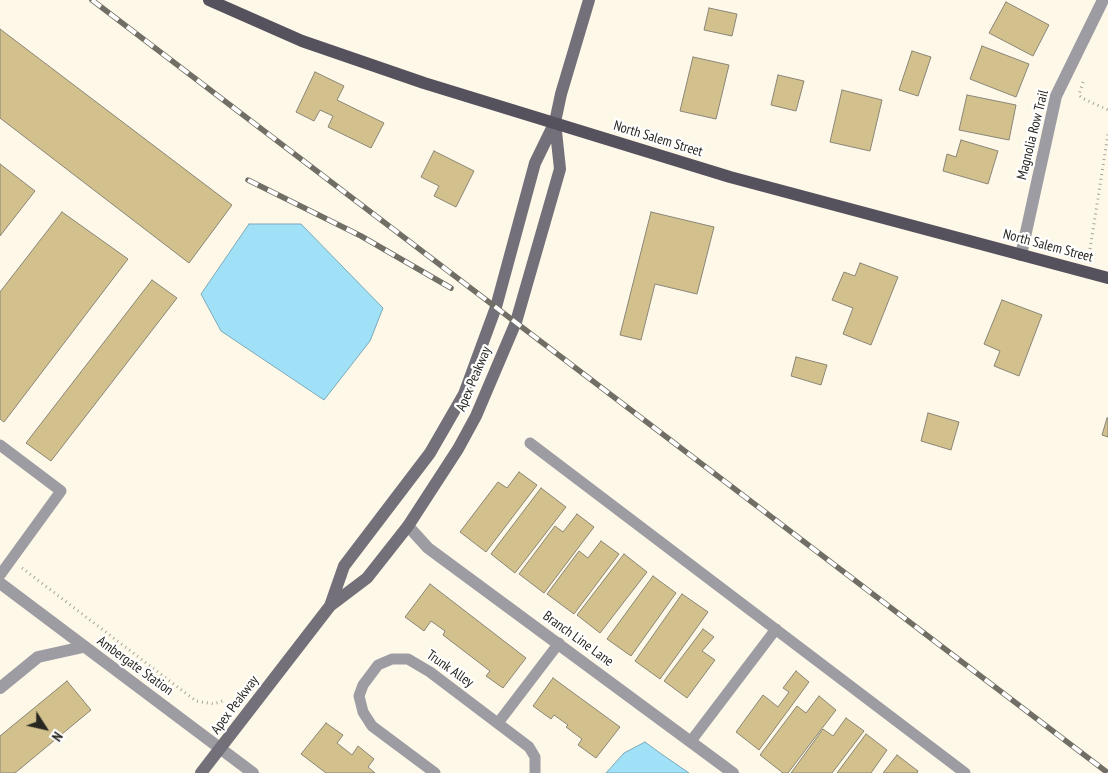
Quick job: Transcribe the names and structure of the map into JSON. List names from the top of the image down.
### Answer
{
  "streets": {
    "main road": ["North Salem Street", "Apex Peakway"],
    "street": ["Magnolia Row Trail", "Branch Line Lane", "Ambergate Station"],
    "lane": ["Trunk Alley"]
  },
  "crossings": [
    ["Magnolia Row Trail", "North Salem Street"],
    ["North Salem Street", "Apex Peakway"],
    ["Apex Peakway", "Branch Line Lane"],
    ["Apex Peakway", "Ambergate Station"]
  ],
  "north": "bottom right"
}
